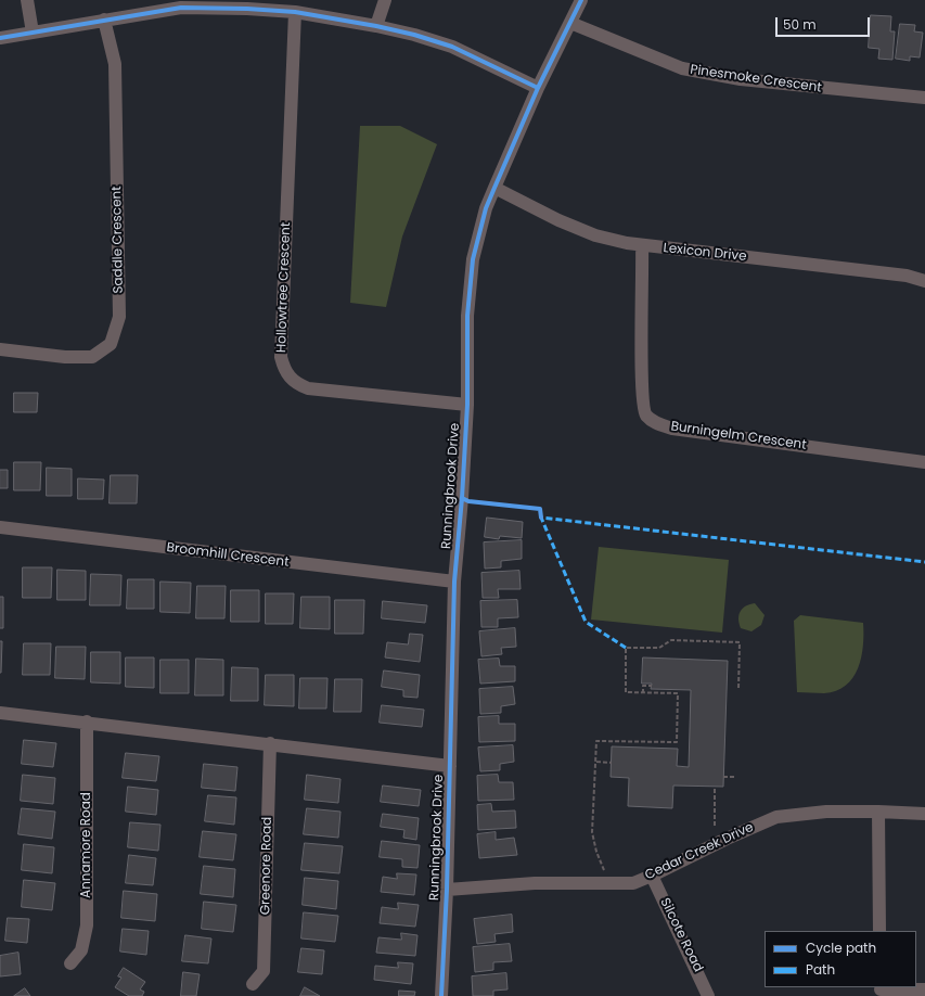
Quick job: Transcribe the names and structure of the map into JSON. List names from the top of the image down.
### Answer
{
  "streets": {
    "street": [
      "Pinesmoke Crescent",
      "Saddle Crescent",
      "Lexicon Drive",
      "Hollowtree Crescent",
      "Burningelm Crescent",
      "Runningbrook Drive",
      "Broomhill Crescent",
      "Annamore Road",
      "Cedar Creek Drive",
      "Greenore Road",
      "Silcote Road"
    ]
  },
  "crossings": [
    ["Pinesmoke Crescent", "Runningbrook Drive"],
    ["Lexicon Drive", "Burningelm Crescent"],
    ["Lexicon Drive", "Runningbrook Drive"],
    ["Hollowtree Crescent", "Runningbrook Drive"],
    ["Runningbrook Drive", "Broomhill Crescent"],
    ["Runningbrook Drive", "Cedar Creek Drive"],
    ["Cedar Creek Drive", "Silcote Road"]
  ],
  "legend": ["Cycle path", "Path"],
  "scale_bar": "50 m"
}
